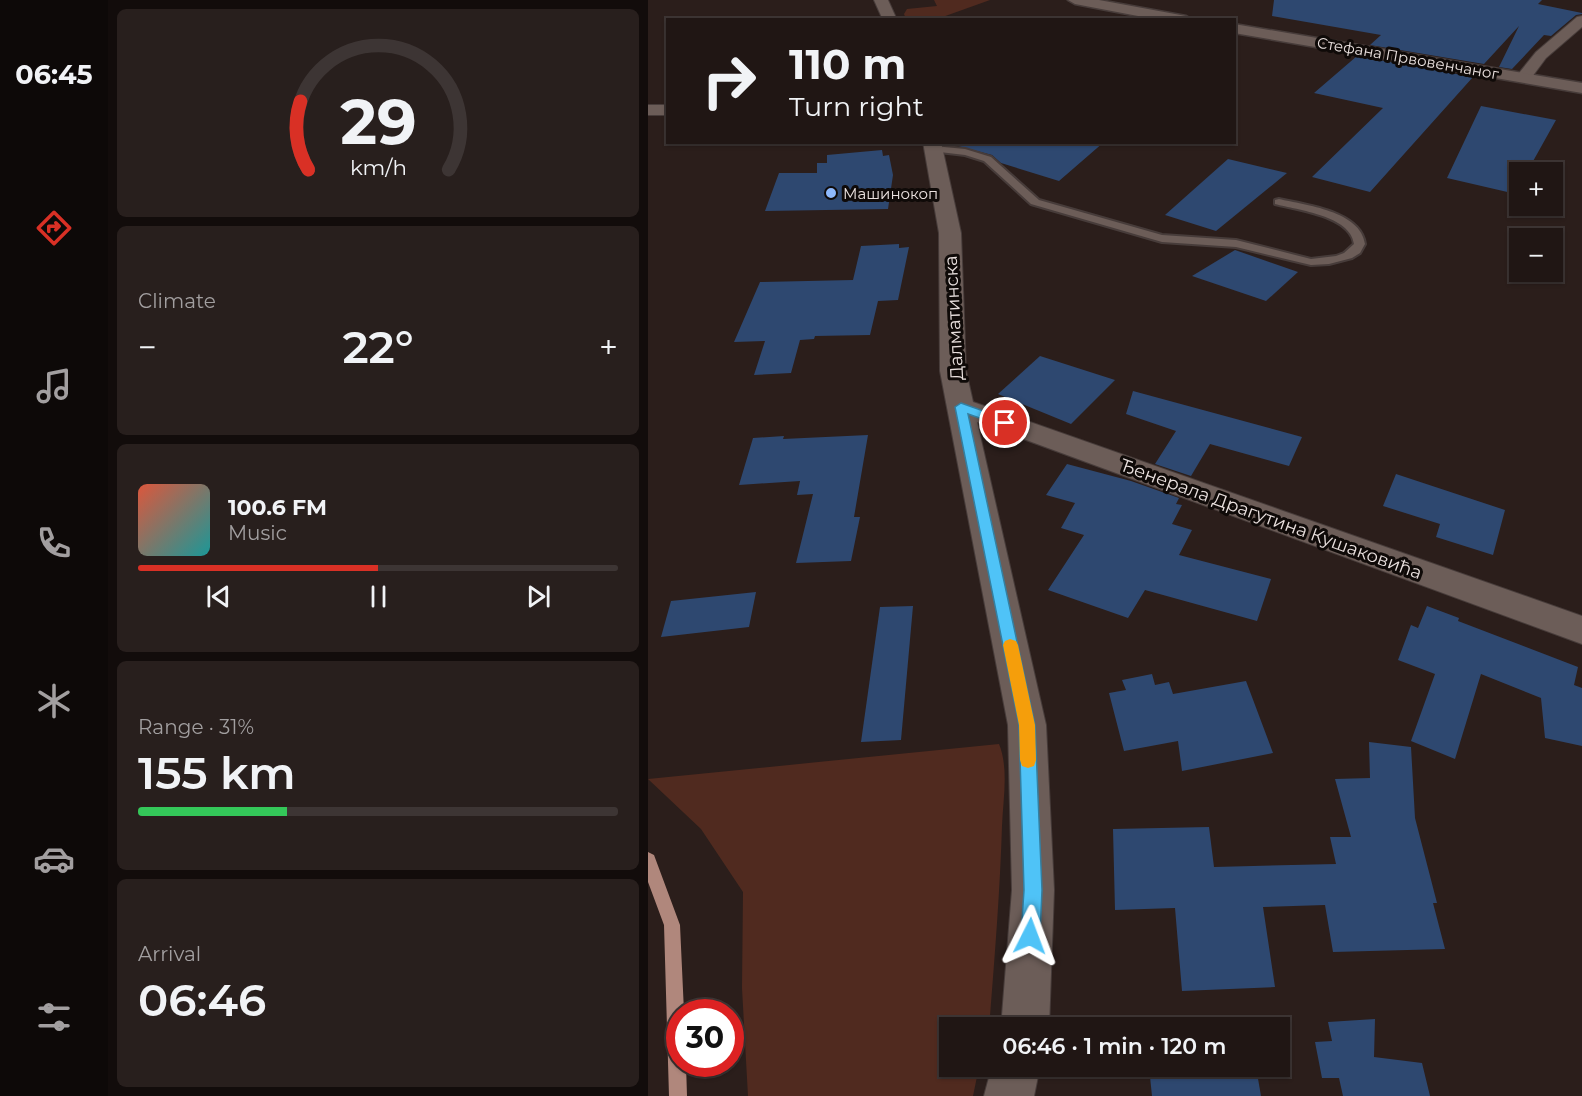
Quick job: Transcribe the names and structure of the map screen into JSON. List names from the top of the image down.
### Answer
{
  "streets": {
    "street": ["Стефана Првовенчаног", "Далматинска", "Ђенерала Драгутина Кушаковића"]
  },
  "crossings": [
    ["Далматинска", "Ђенерала Драгутина Кушаковића"]
  ],
  "places": ["Машинокоп"],
  "page": {
    "tabs": "06:45",
    "turn": ["110 m", "Turn right"],
    "map_buttons": ["+", "−"],
    "tile": [
      "Climate",
      ["Range · 31%", "155 km"],
      ["Arrival", "06:46"]
    ],
    "heat": ["−", "22°", "+"],
    "song": ["100.6 FM", "Music"],
    "limit": "30",
    "trip": "06:46 · 1 min · 120 m",
    "gauge": ["29", "km/h"]
  }
}
